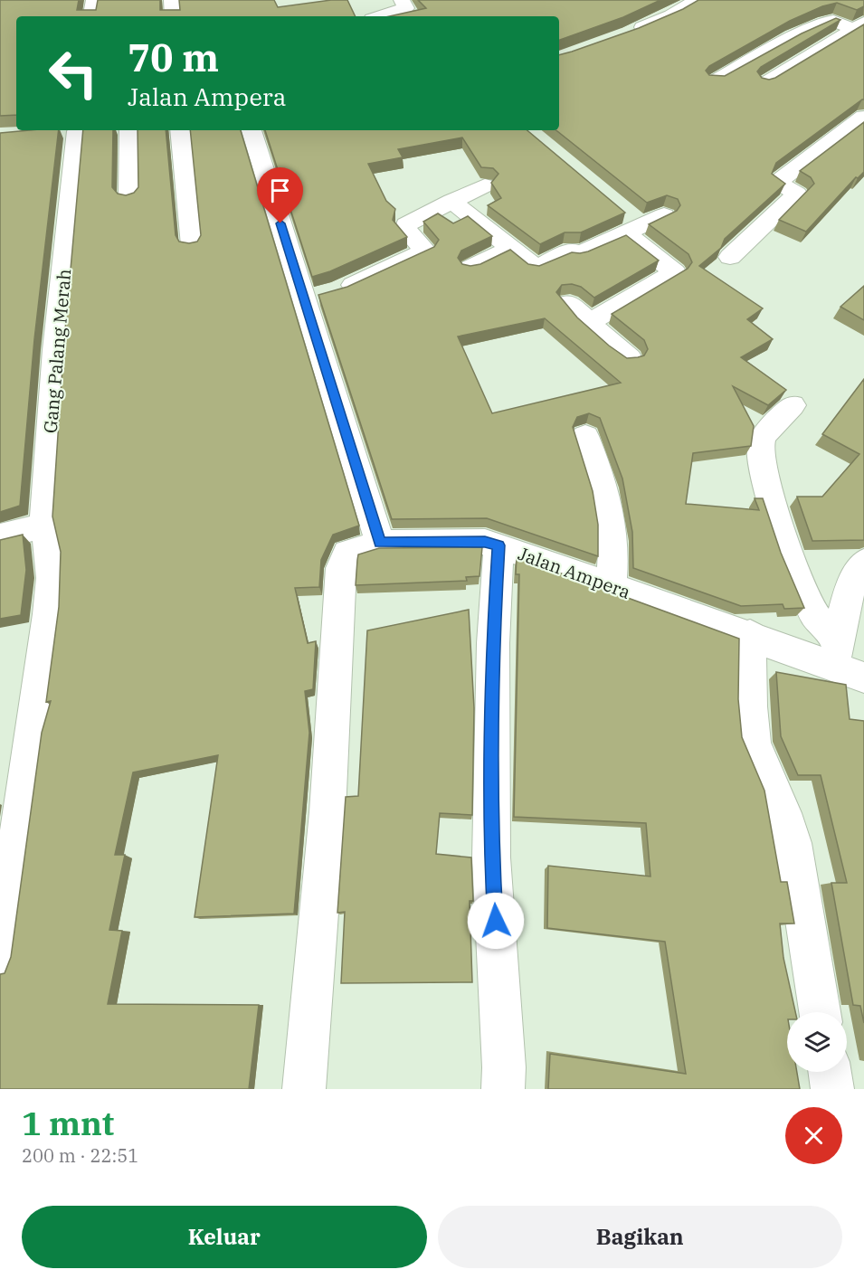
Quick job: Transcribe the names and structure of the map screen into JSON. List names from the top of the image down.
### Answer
{
  "streets": {
    "street": ["Gang Palang Merah", "Jalan Ampera"]
  },
  "page": {
    "turn": ["70 m", "Jalan Ampera"],
    "heading": ["1 mnt", "200 m · 22:51"],
    "buttons": ["Keluar", "Bagikan"]
  }
}
